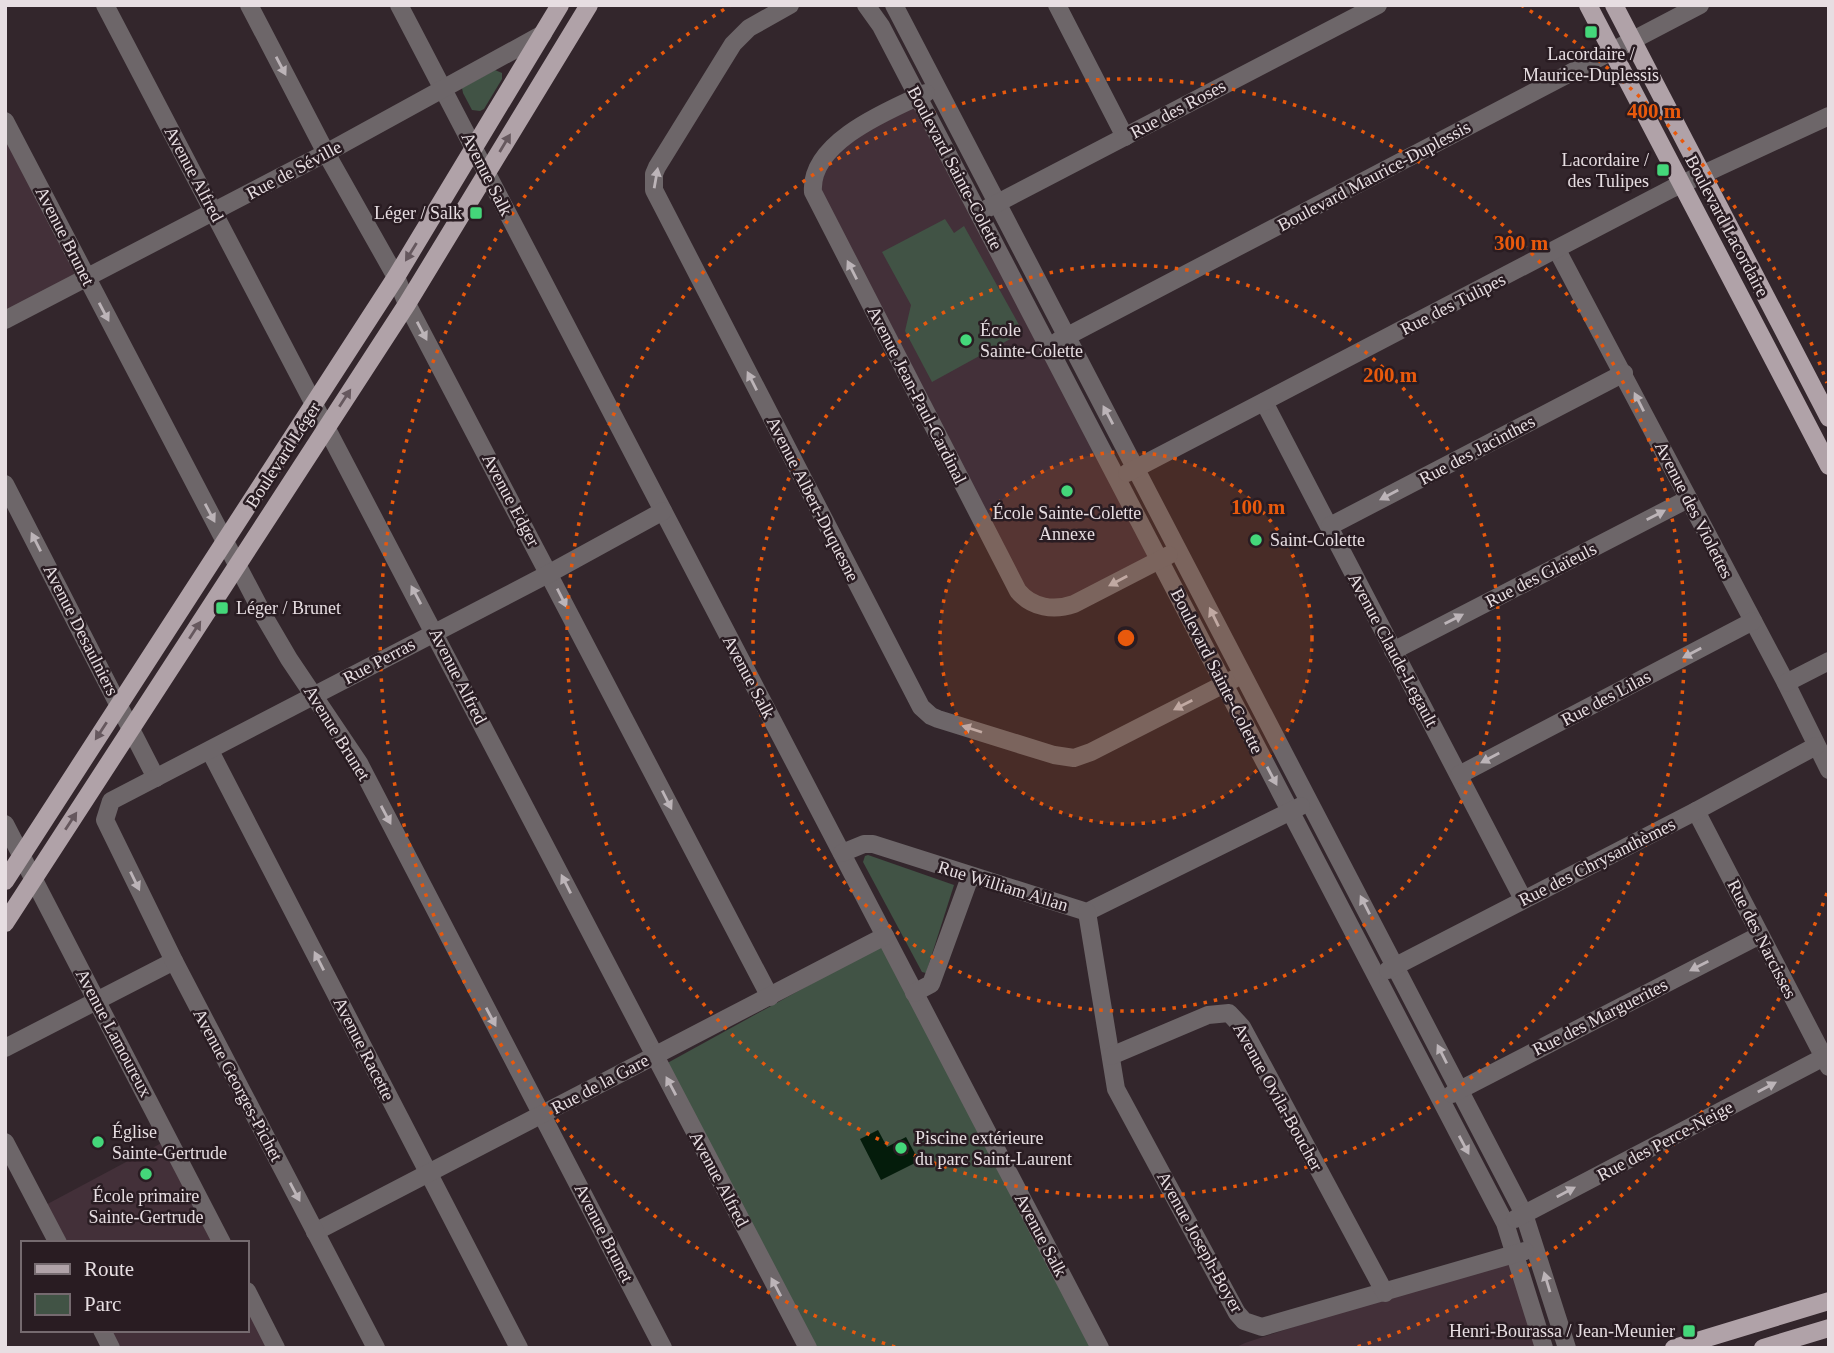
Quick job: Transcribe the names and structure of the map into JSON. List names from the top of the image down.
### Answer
{
  "streets": {
    "main road": ["Boulevard Lacordaire", "Boulevard Léger"],
    "street": [
      "Rue des Roses",
      "Boulevard Sainte-Colette",
      "Rue de Séville",
      "Avenue Alfred",
      "Avenue Salk",
      "Boulevard Maurice-Duplessis",
      "Avenue Brunet",
      "Rue des Tulipes",
      "Avenue Jean-Paul-Cardinal",
      "Rue des Jacinthes",
      "Avenue Albert-Duquesne",
      "Avenue Edger",
      "Avenue des Violettes",
      "Rue des Glaïeuls",
      "Avenue Desaulniers",
      "Avenue Claude-Legault",
      "Rue Perras",
      "Rue des Lilas",
      "Rue des Chrysanthèmes",
      "Rue William Allan",
      "Rue des Narcisses",
      "Rue des Marguerites",
      "Avenue Lamoureux",
      "Avenue Racette",
      "Rue de la Gare",
      "Avenue Georges-Pichet",
      "Avenue Ovila-Boucher",
      "Rue des Perce-Neige",
      "Avenue Joseph-Boyer"
    ]
  },
  "crossings": [
    ["Rue des Roses", "Boulevard Sainte-Colette"],
    ["Boulevard Sainte-Colette", "Boulevard Maurice-Duplessis"],
    ["Boulevard Sainte-Colette", "Rue des Tulipes"],
    ["Boulevard Sainte-Colette", "Avenue Jean-Paul-Cardinal"],
    ["Boulevard Sainte-Colette", "Avenue Albert-Duquesne"],
    ["Boulevard Sainte-Colette", "Rue des Chrysanthèmes"],
    ["Boulevard Sainte-Colette", "Rue William Allan"],
    ["Boulevard Sainte-Colette", "Rue des Marguerites"],
    ["Boulevard Sainte-Colette", "Rue des Perce-Neige"],
    ["Boulevard Sainte-Colette", "Avenue Joseph-Boyer"],
    ["Rue de Séville", "Avenue Alfred"],
    ["Rue de Séville", "Avenue Salk"],
    ["Rue de Séville", "Avenue Brunet"],
    ["Rue de Séville", "Boulevard Léger"],
    ["Rue de Séville", "Avenue Edger"],
    ["Avenue Alfred", "Boulevard Léger"],
    ["Avenue Alfred", "Rue Perras"],
    ["Avenue Alfred", "Rue de la Gare"],
    ["Avenue Salk", "Boulevard Léger"],
    ["Avenue Salk", "Rue Perras"],
    ["Avenue Salk", "Rue William Allan"],
    ["Avenue Salk", "Rue de la Gare"],
    ["Boulevard Maurice-Duplessis", "Boulevard Lacordaire"],
    ["Boulevard Lacordaire", "Rue des Tulipes"],
    ["Avenue Brunet", "Boulevard Léger"],
    ["Avenue Brunet", "Rue Perras"],
    ["Avenue Brunet", "Rue de la Gare"],
    ["Rue des Tulipes", "Avenue des Violettes"],
    ["Rue des Tulipes", "Avenue Claude-Legault"],
    ["Rue des Jacinthes", "Avenue des Violettes"],
    ["Rue des Jacinthes", "Avenue Claude-Legault"],
    ["Boulevard Léger", "Avenue Edger"],
    ["Boulevard Léger", "Avenue Desaulniers"],
    ["Boulevard Léger", "Avenue Lamoureux"],
    ["Avenue Edger", "Rue Perras"],
    ["Avenue Edger", "Rue de la Gare"],
    ["Avenue des Violettes", "Rue des Glaïeuls"],
    ["Avenue des Violettes", "Rue des Lilas"],
    ["Avenue des Violettes", "Rue des Chrysanthèmes"],
    ["Rue des Glaïeuls", "Avenue Claude-Legault"],
    ["Avenue Desaulniers", "Rue Perras"],
    ["Avenue Claude-Legault", "Rue des Lilas"],
    ["Avenue Claude-Legault", "Rue des Chrysanthèmes"],
    ["Rue Perras", "Avenue Racette"],
    ["Rue Perras", "Avenue Georges-Pichet"],
    ["Rue des Chrysanthèmes", "Rue des Narcisses"],
    ["Rue William Allan", "Avenue Joseph-Boyer"],
    ["Rue des Narcisses", "Rue des Marguerites"],
    ["Rue des Narcisses", "Rue des Perce-Neige"],
    ["Avenue Racette", "Rue de la Gare"],
    ["Rue de la Gare", "Avenue Georges-Pichet"],
    ["Avenue Ovila-Boucher", "Avenue Joseph-Boyer"]
  ],
  "one_way": [
    "Avenue Alfred",
    "Avenue Brunet",
    "Rue des Jacinthes",
    "Avenue Edger",
    "Rue des Glaïeuls",
    "Avenue Desaulniers",
    "Rue des Lilas",
    "Rue des Marguerites",
    "Avenue Racette",
    "Avenue Georges-Pichet",
    "Rue des Perce-Neige"
  ],
  "places": {
    "transit": [
      "Lacordaire / Maurice-Duplessis",
      "Lacordaire / des Tulipes",
      "Léger / Salk",
      "Léger / Brunet",
      "Henri-Bourassa / Jean-Meunier"
    ],
    "other": [
      "École Sainte-Colette",
      "École Sainte-Colette Annexe",
      "Saint-Colette",
      "Église Sainte-Gertrude",
      "Piscine extérieure du parc Saint-Laurent",
      "École primaire Sainte-Gertrude"
    ]
  },
  "legend": ["Route", "Parc"],
  "rings": [
    "400 m",
    "300 m",
    "200 m",
    "100 m"
  ]
}
